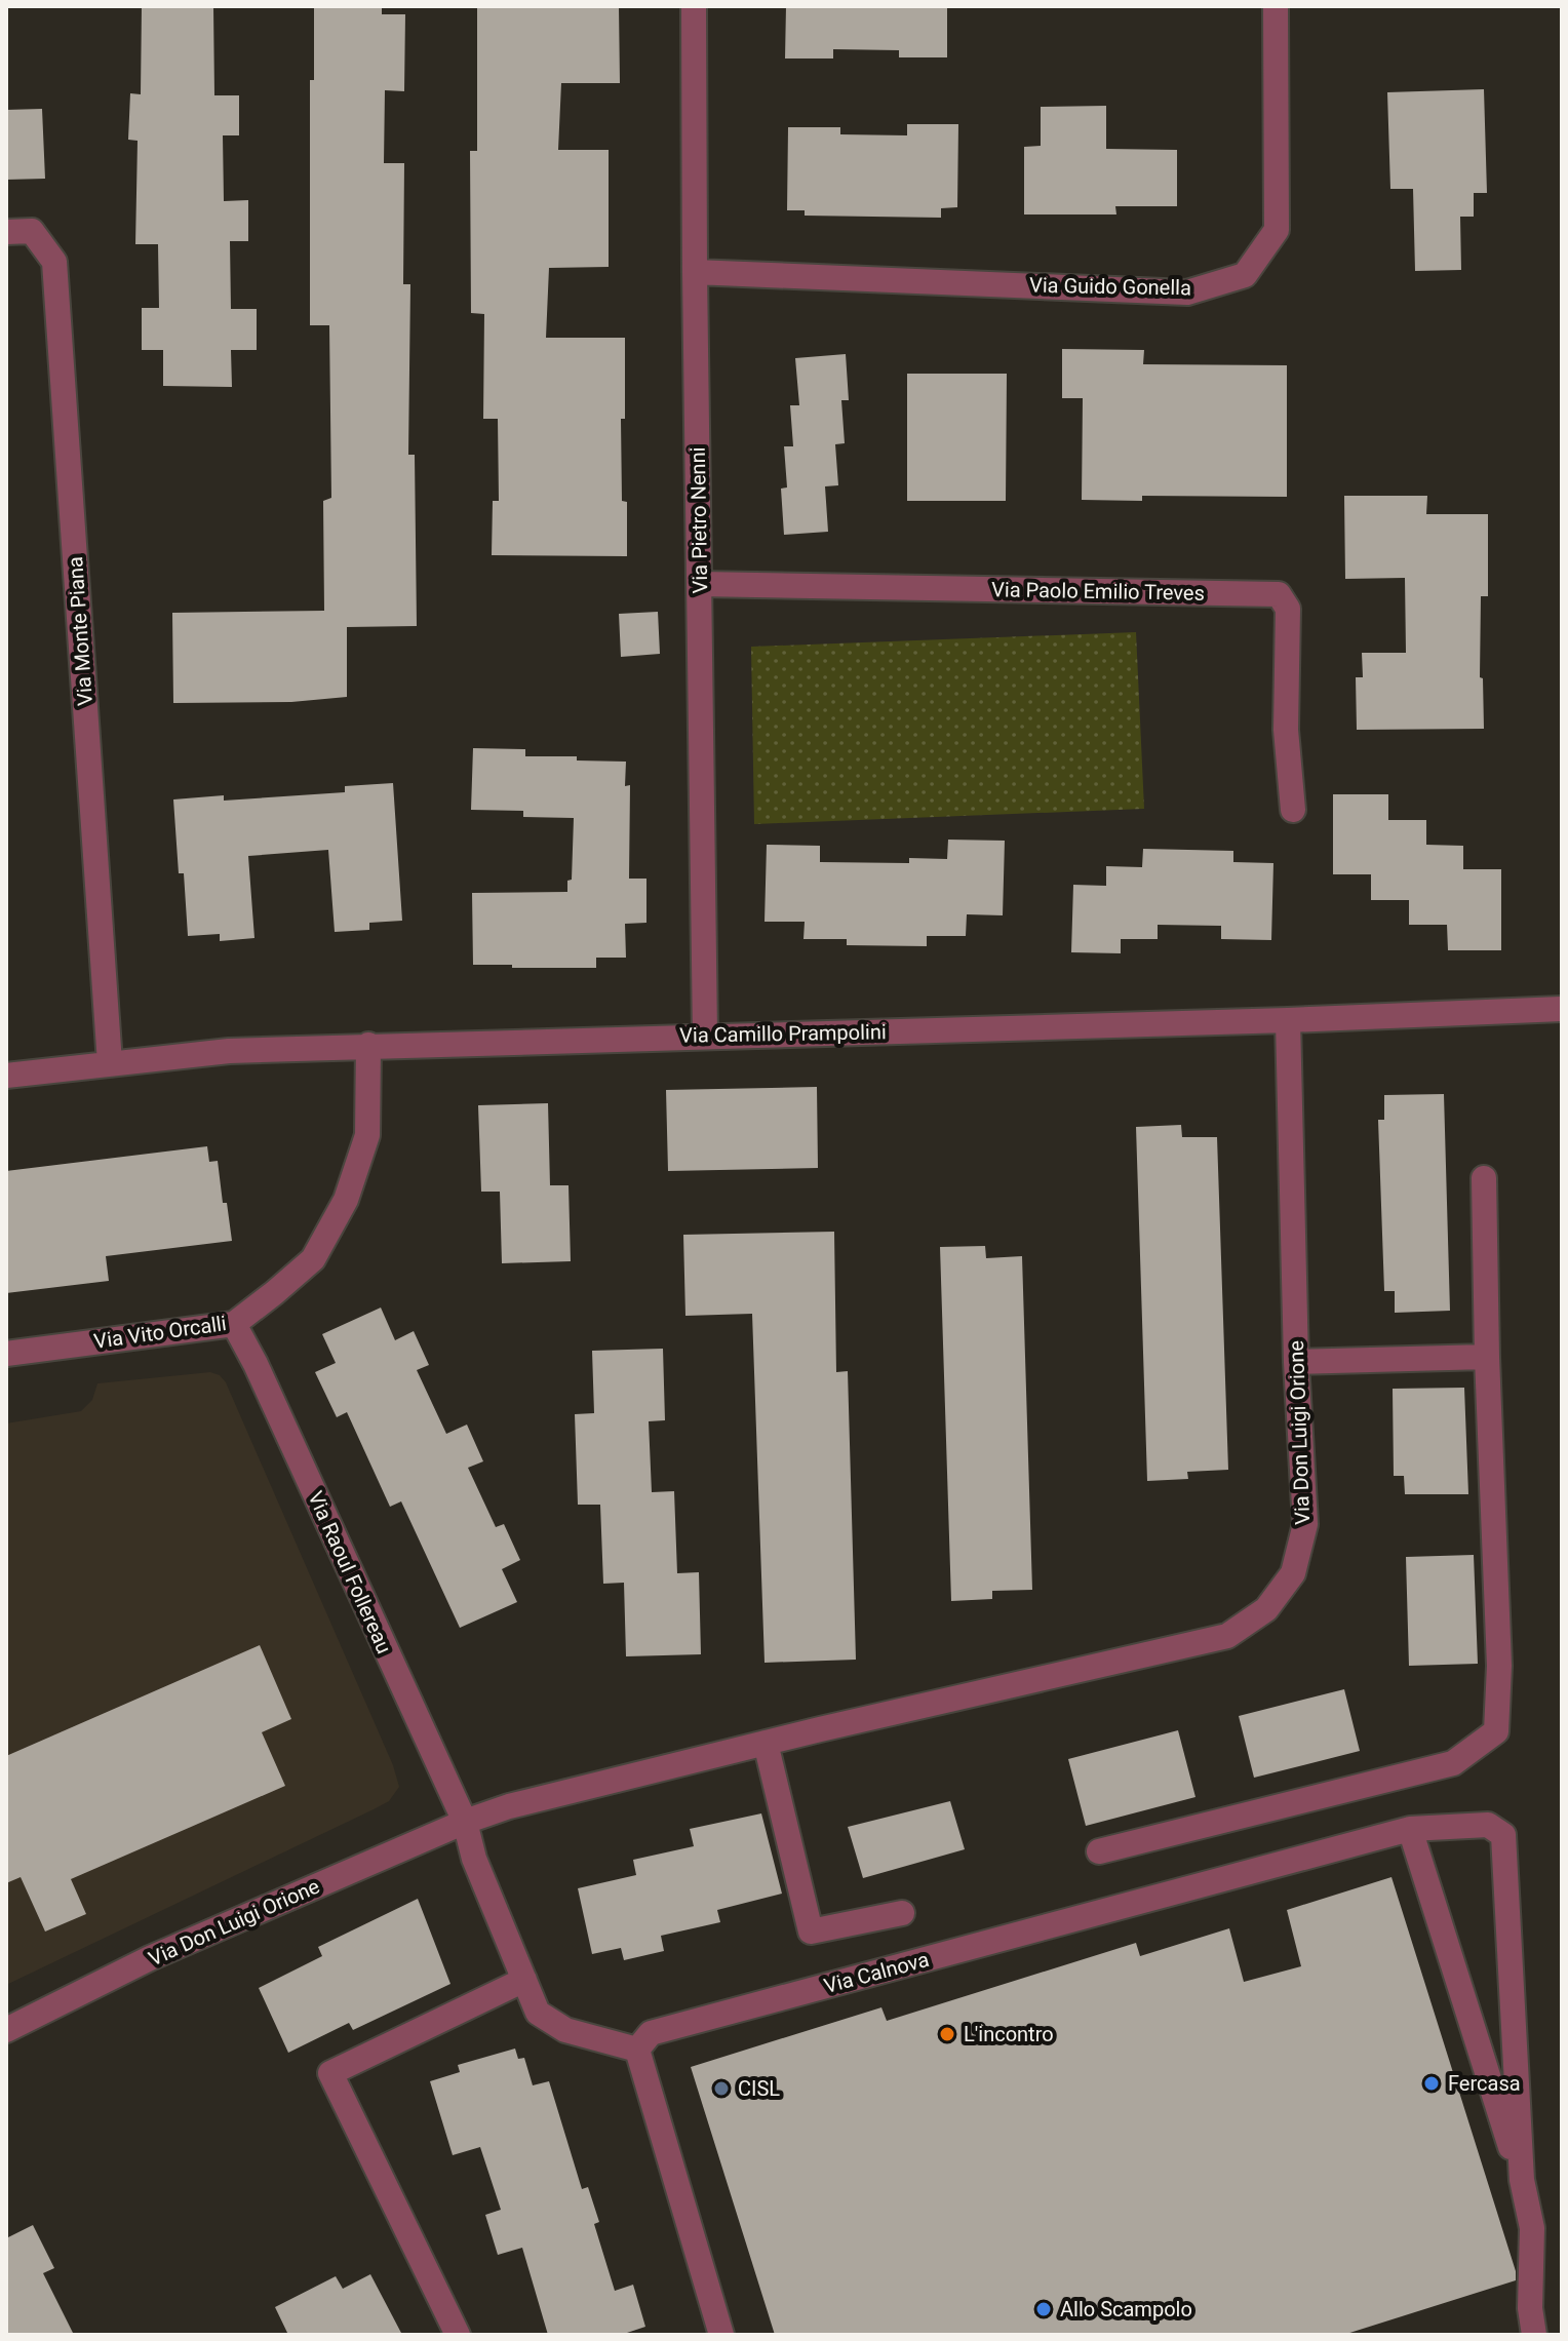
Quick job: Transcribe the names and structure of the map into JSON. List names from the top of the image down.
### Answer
{
  "streets": {
    "street": [
      "Via Guido Gonella",
      "Via Pietro Nenni",
      "Via Paolo Emilio Treves",
      "Via Monte Piana",
      "Via Camillo Prampolini",
      "Via Vito Orcalli",
      "Via Don Luigi Orione",
      "Via Raoul Follereau",
      "Via Calnova"
    ]
  },
  "crossings": [
    ["Via Guido Gonella", "Via Pietro Nenni"],
    ["Via Pietro Nenni", "Via Paolo Emilio Treves"],
    ["Via Pietro Nenni", "Via Camillo Prampolini"],
    ["Via Monte Piana", "Via Camillo Prampolini"],
    ["Via Camillo Prampolini", "Via Vito Orcalli"],
    ["Via Camillo Prampolini", "Via Don Luigi Orione"],
    ["Via Vito Orcalli", "Via Raoul Follereau"],
    ["Via Don Luigi Orione", "Via Raoul Follereau"]
  ],
  "places": [
    "L'incontro",
    "Fercasa",
    "CISL",
    "Allo Scampolo"
  ]
}
